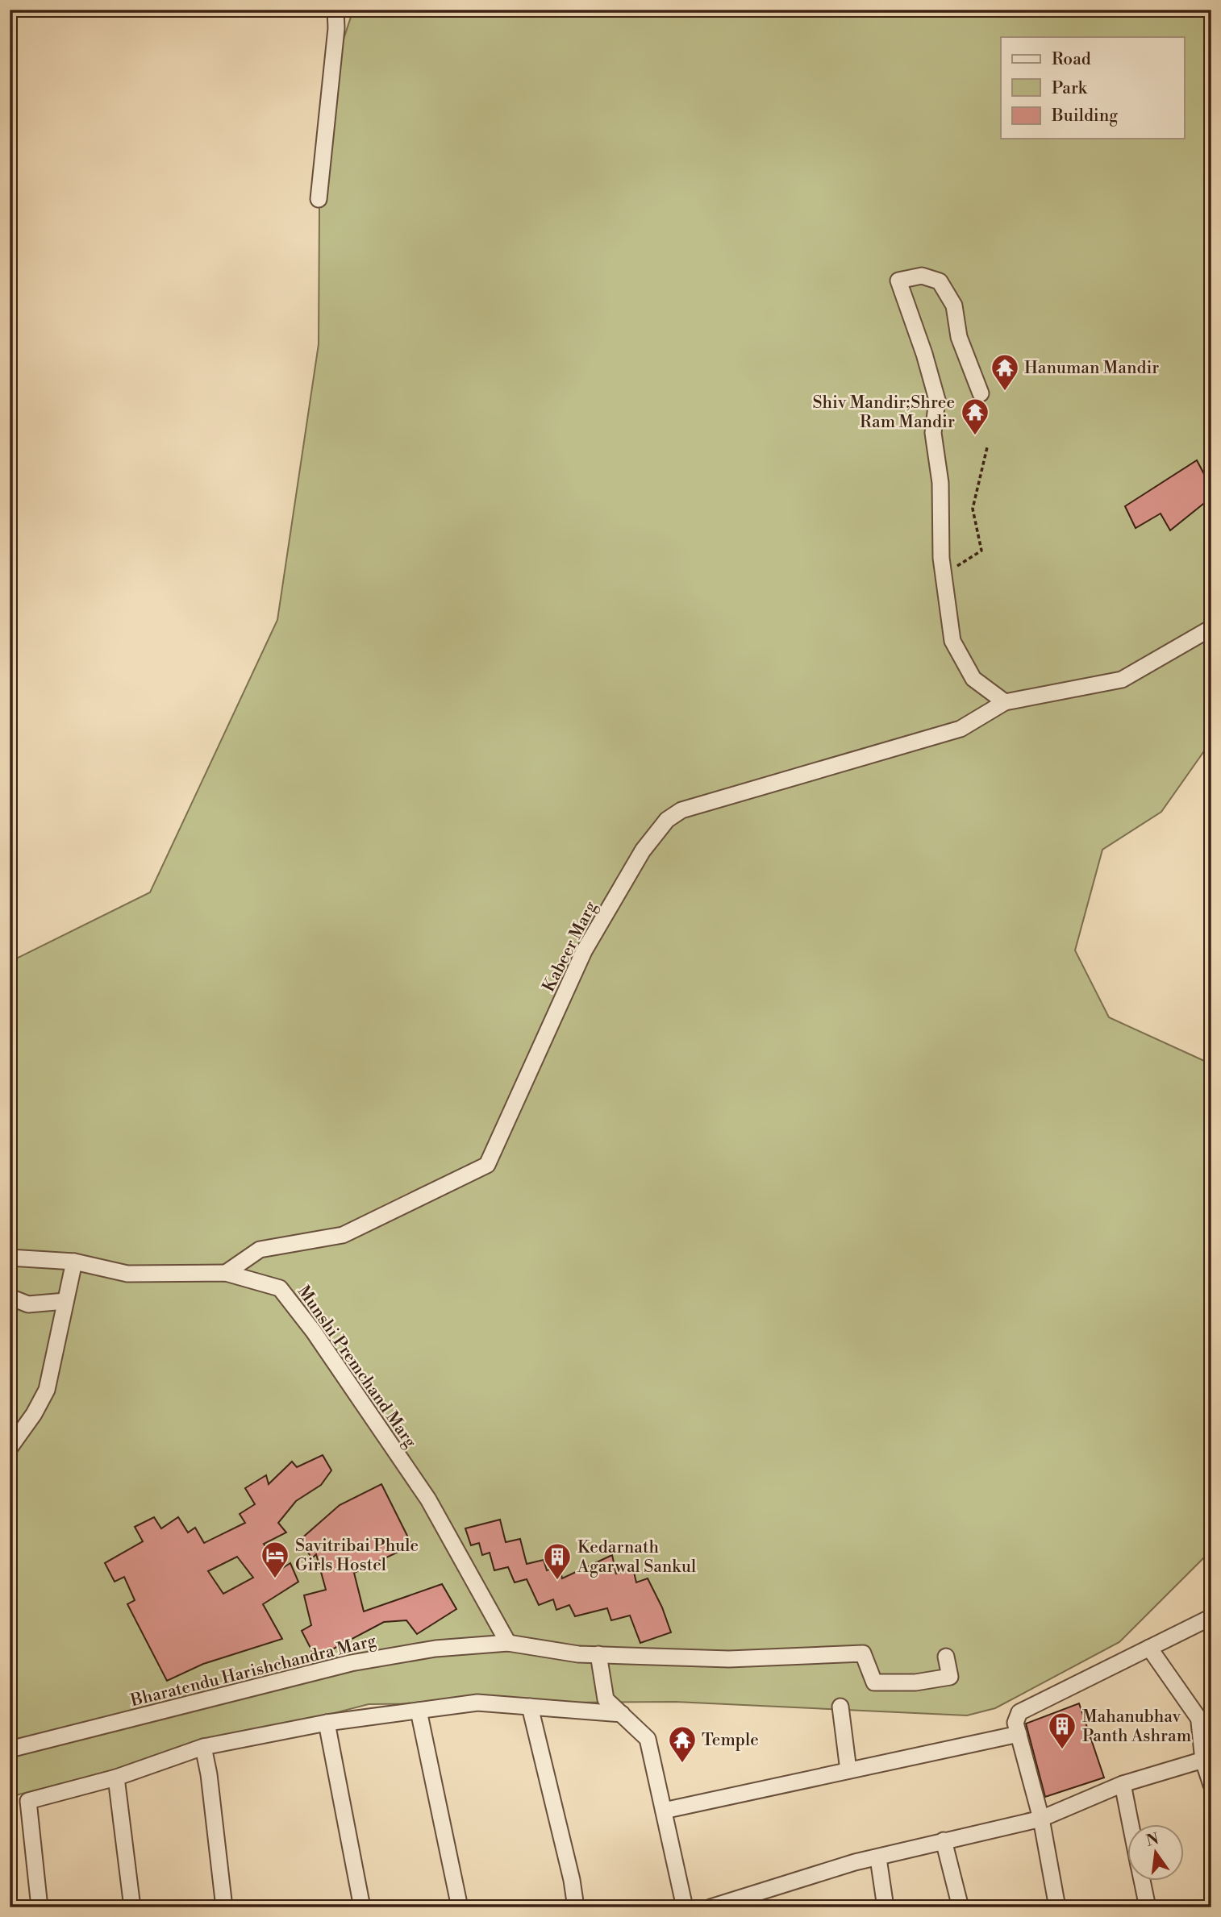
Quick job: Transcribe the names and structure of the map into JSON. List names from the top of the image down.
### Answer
{
  "streets": {
    "street": ["Kabeer Marg", "Munshi Premchand Marg", "Bharatendu Harishchandra Marg"]
  },
  "crossings": [
    ["Kabeer Marg", "Munshi Premchand Marg"],
    ["Munshi Premchand Marg", "Bharatendu Harishchandra Marg"]
  ],
  "places": {
    "temple": ["Hanuman Mandir", "Shiv Mandir;Shree Ram Mandir", "Temple"],
    "hotel": ["Savitribai Phule Girls Hostel"],
    "building": ["Kedarnath Agarwal Sankul", "Mahanubhav Panth Ashram"]
  },
  "legend": ["Road", "Park", "Building"],
  "north": "top"
}
